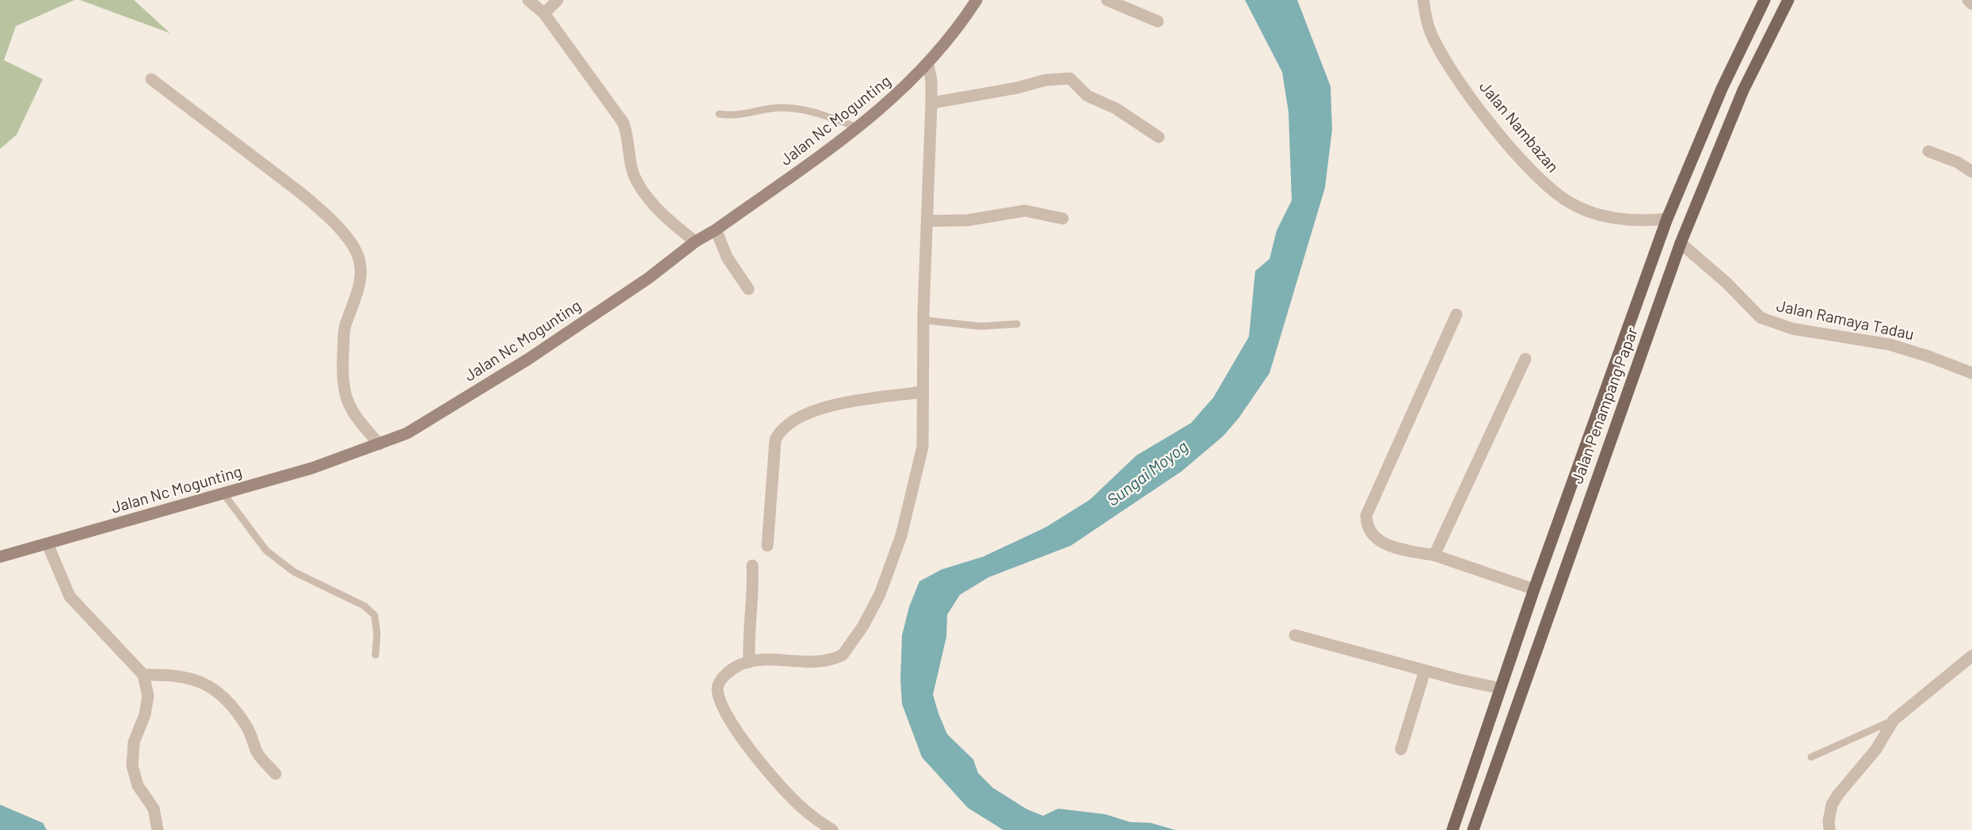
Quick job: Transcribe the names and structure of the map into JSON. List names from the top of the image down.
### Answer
{
  "streets": {
    "main road": ["Jalan Penampang Papar"],
    "street": ["Jalan Nc Mogunting", "Jalan Nambazan", "Jalan Ramaya Tadau"]
  },
  "crossings": [
    ["Jalan Nambazan", "Jalan Penampang Papar"],
    ["Jalan Ramaya Tadau", "Jalan Penampang Papar"]
  ],
  "water": ["Sungai Moyog"]
}
